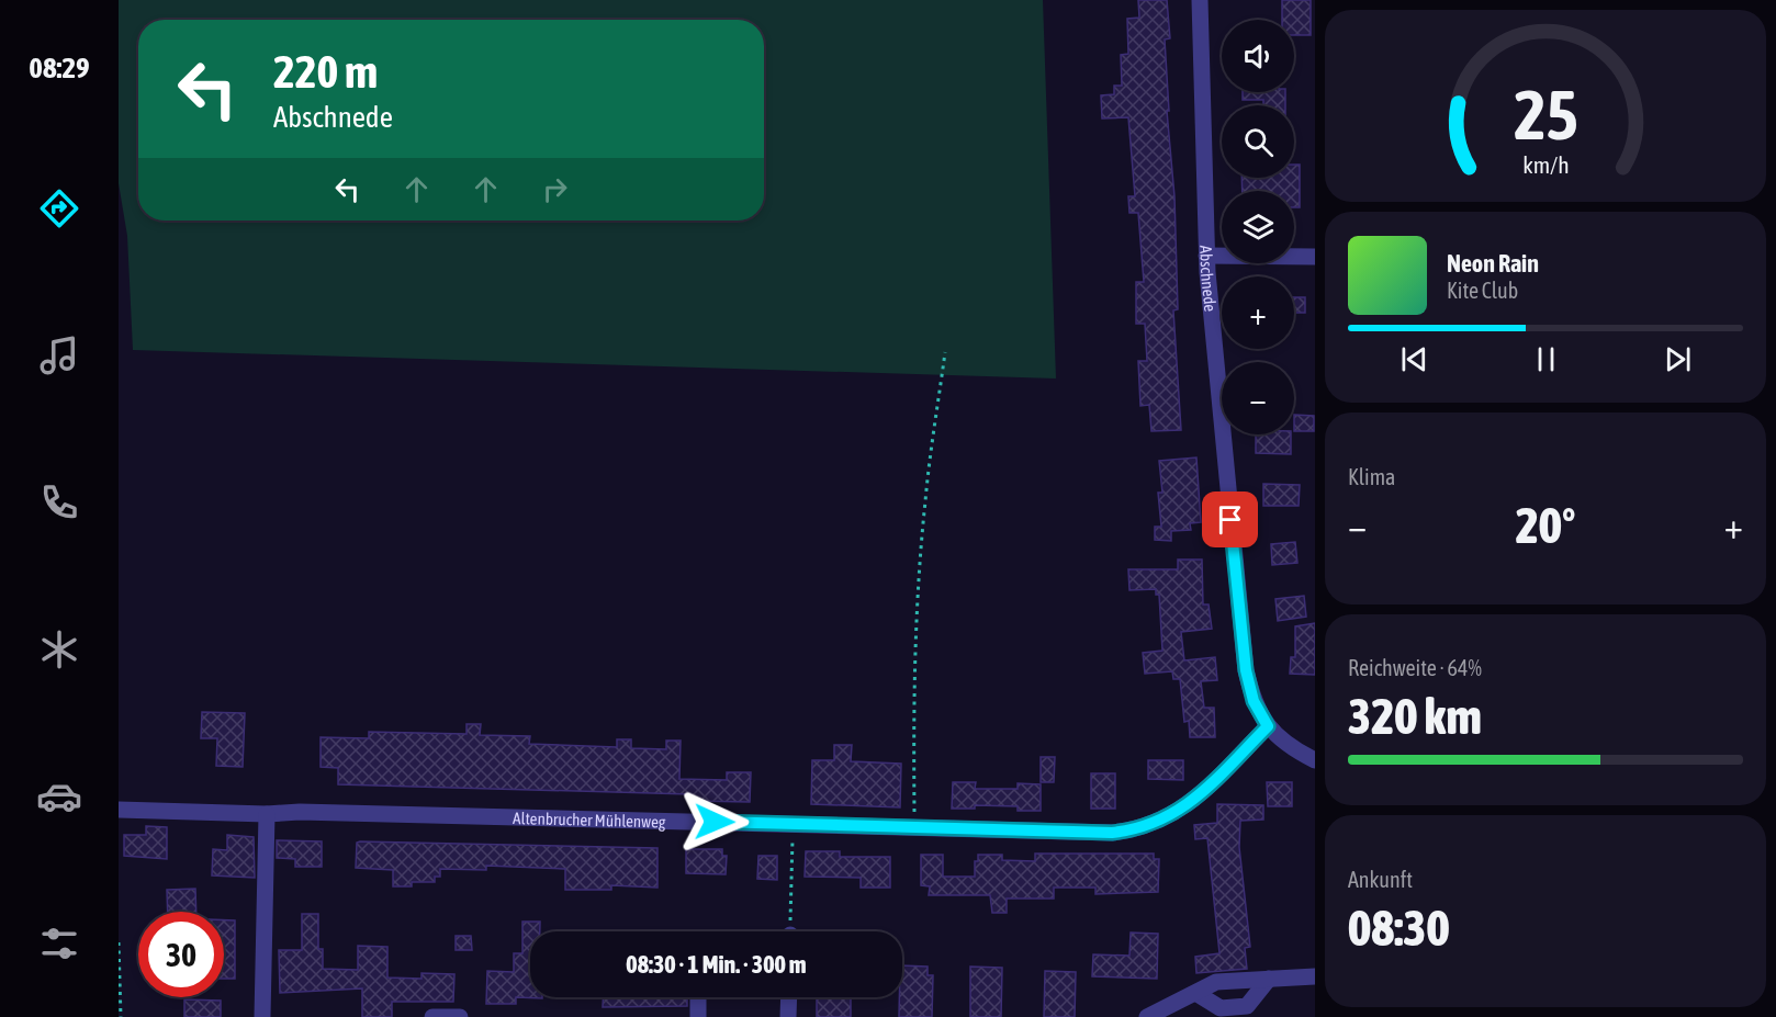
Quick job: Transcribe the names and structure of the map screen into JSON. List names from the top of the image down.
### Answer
{
  "streets": {
    "street": ["Abschnede", "Altenbrucher Mühlenweg"]
  },
  "crossings": [
    ["Abschnede", "Altenbrucher Mühlenweg"]
  ],
  "page": {
    "tabs": "08:29",
    "map_buttons": ["+", "−"],
    "turn": ["220 m", "Abschnede"],
    "song": ["Neon Rain", "Kite Club"],
    "tile": [
      "Klima",
      ["Reichweite · 64%", "320 km"],
      ["Ankunft", "08:30"]
    ],
    "heat": ["−", "20°", "+"],
    "limit": "30",
    "trip": "08:30 · 1 Min. · 300 m",
    "gauge": ["25", "km/h"]
  }
}
